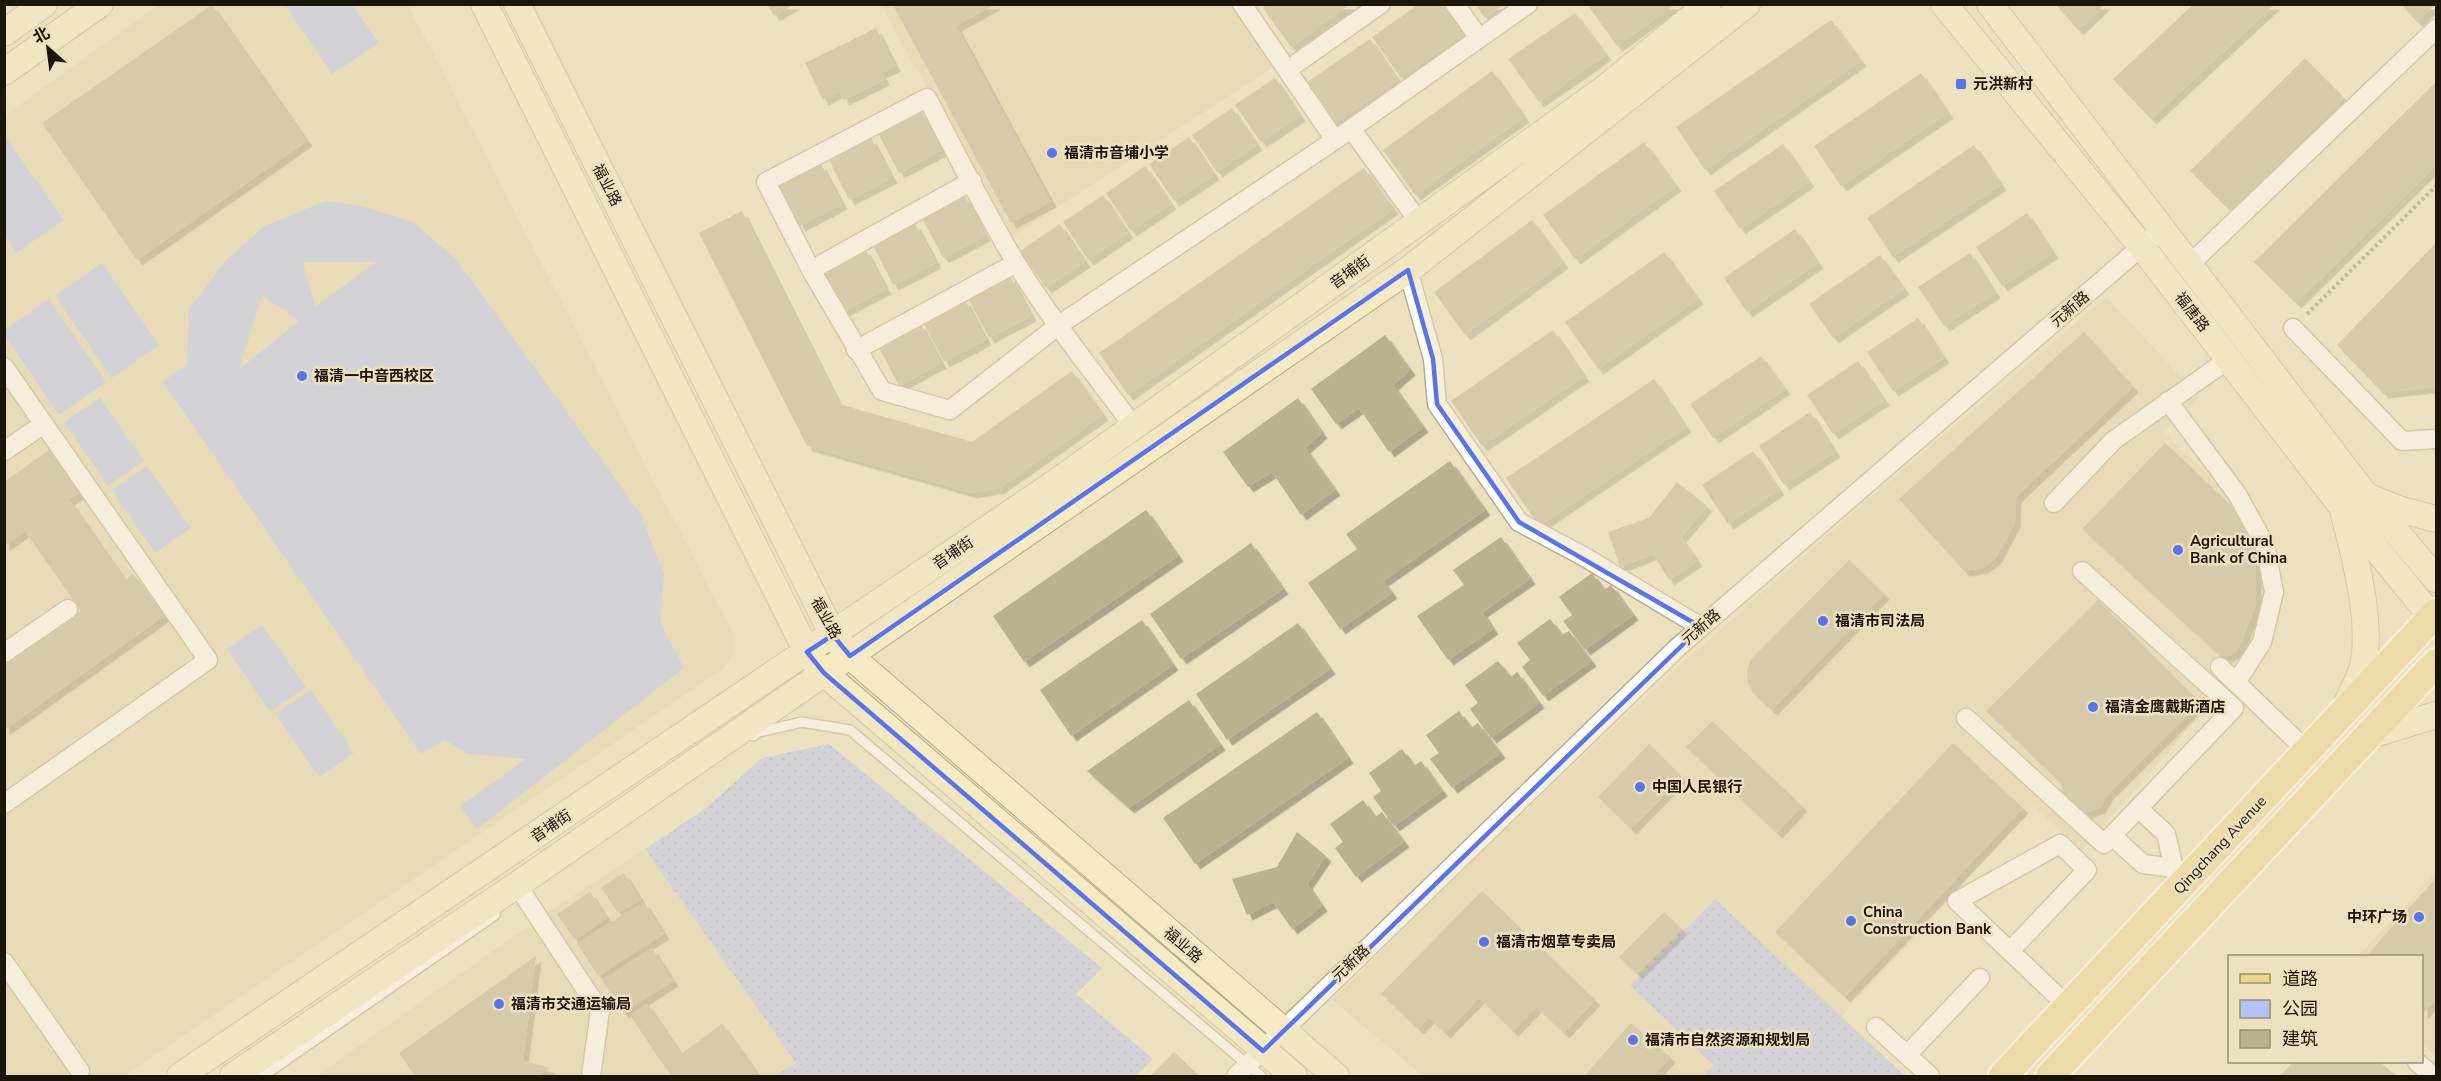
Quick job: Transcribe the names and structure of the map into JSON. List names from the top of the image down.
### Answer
{
  "streets": {
    "main road": ["Qingchang Avenue"],
    "street": [
      "福业路",
      "音埔街",
      "元新路",
      "福唐路"
    ]
  },
  "crossings": [
    ["福业路", "音埔街"],
    ["福业路", "元新路"],
    ["元新路", "福唐路"],
    ["福唐路", "Qingchang Avenue"]
  ],
  "places": {
    "transit": ["元洪新村"],
    "other": [
      "福清市音埔小学",
      "福清一中音西校区",
      "Agricultural Bank of China",
      "福清市司法局",
      "福清金鹰戴斯酒店",
      "中国人民银行",
      "中环广场",
      "China Construction Bank",
      "福清市烟草专卖局",
      "福清市交通运输局",
      "福清市自然资源和规划局"
    ]
  },
  "legend": ["道路", "公园", "建筑"],
  "north": "top left"
}
